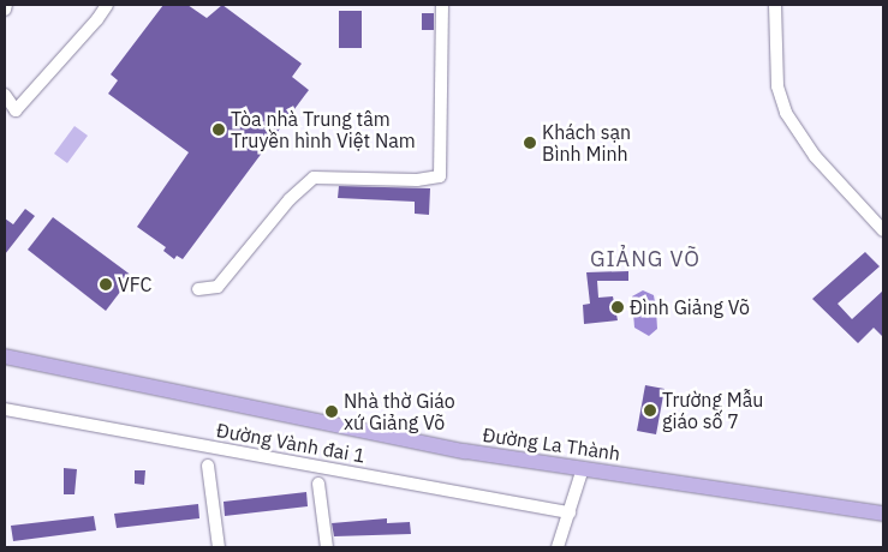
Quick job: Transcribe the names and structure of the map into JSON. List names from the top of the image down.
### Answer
{
  "streets": {
    "main road": ["Đường La Thành"],
    "street": ["Đường Vành đai 1"]
  },
  "districts": ["GIẢNG VÕ"],
  "places": [
    "Tòa nhà Trung tâm Truyền hình Việt Nam",
    "Khách sạn Bình Minh",
    "VFC",
    "Đình Giảng Võ",
    "Trường Mẫu giáo số 7",
    "Nhà thờ Giáo xứ Giảng Võ"
  ]
}
